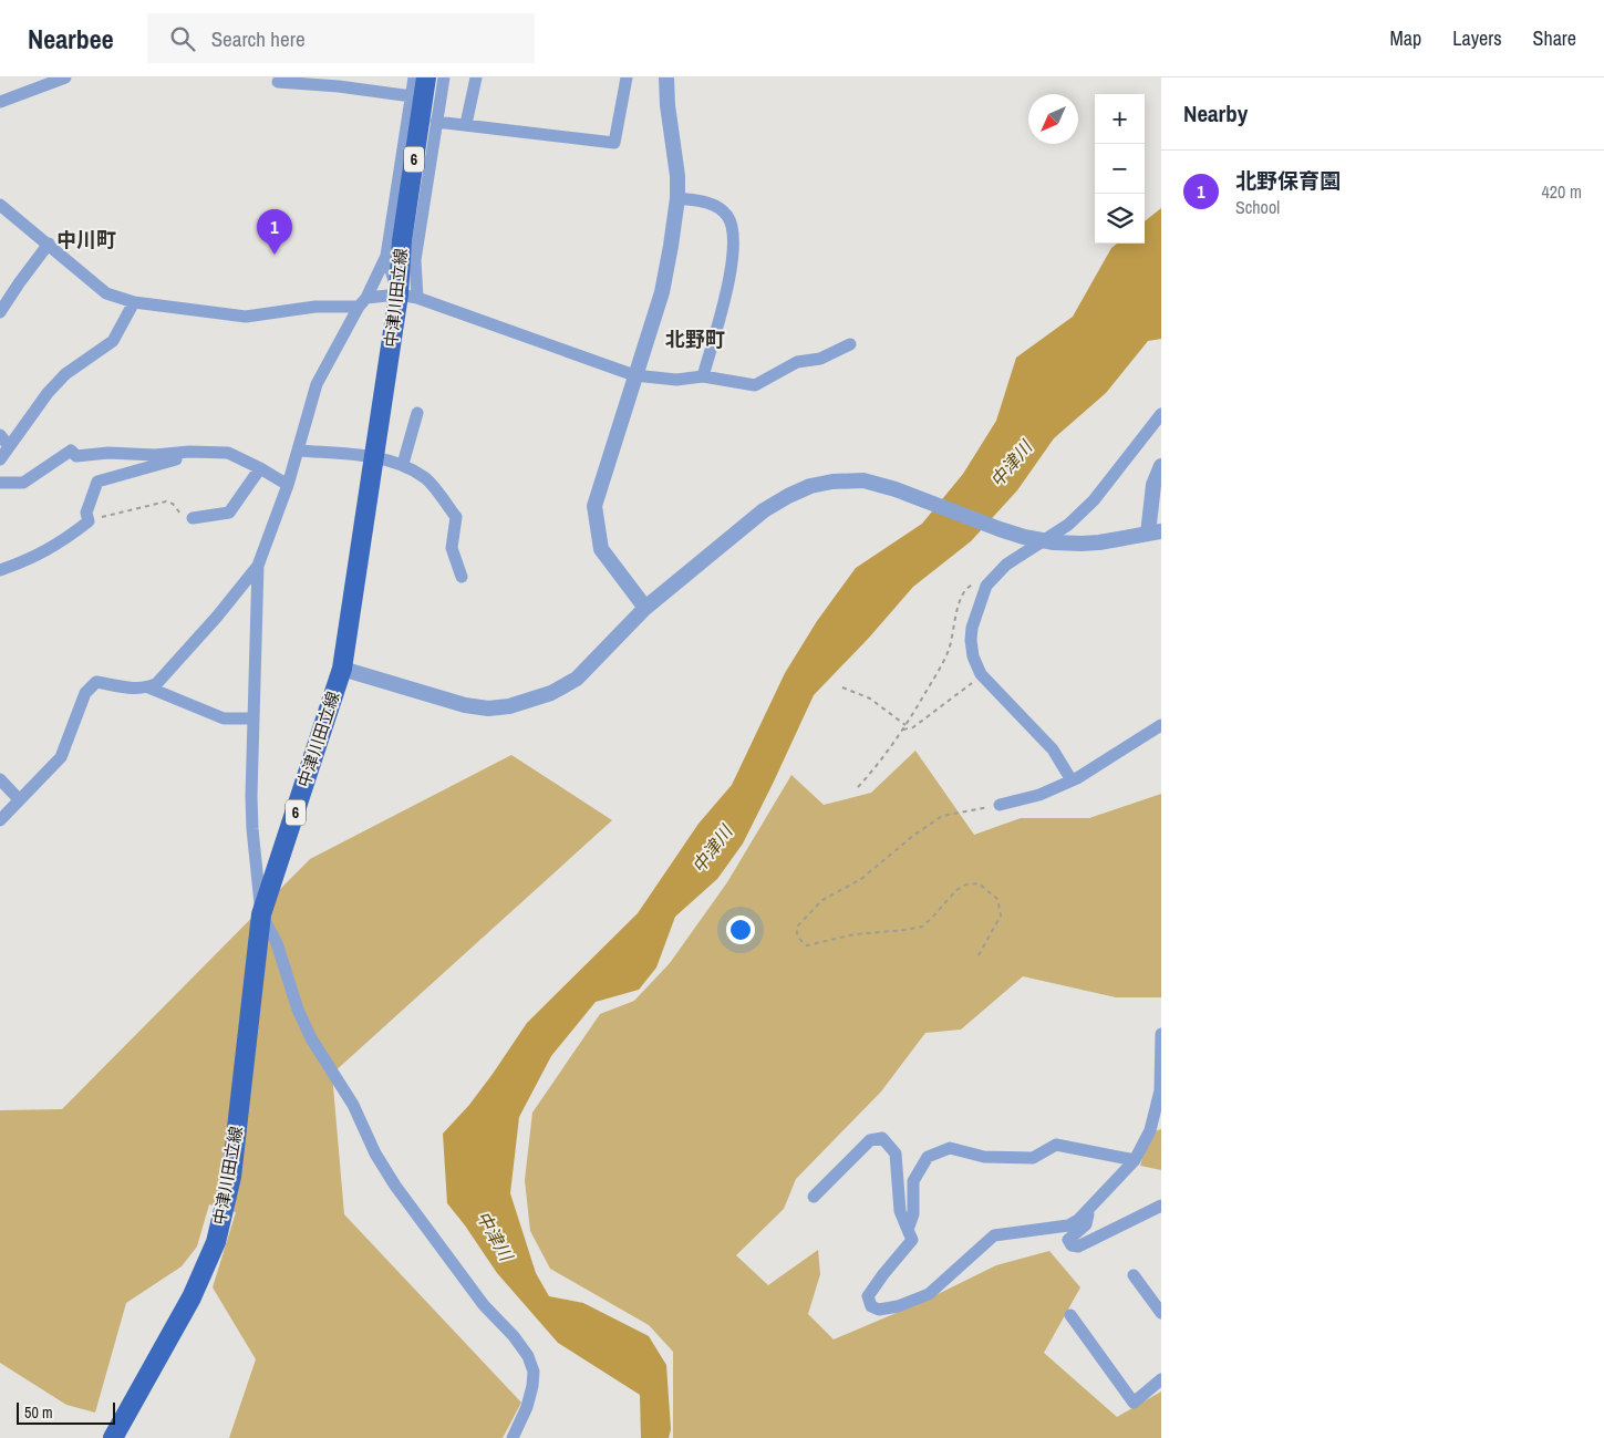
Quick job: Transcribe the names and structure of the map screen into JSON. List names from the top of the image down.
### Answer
{
  "streets": {
    "main road": ["6", "中津川田立線"]
  },
  "districts": ["中川町", "北野町"],
  "water": ["中津川"],
  "scale_bar": "50 m",
  "north": "bottom left",
  "page": {
    "header": "Nearbee",
    "search": "Search here",
    "nav": ["Map", "Layers", "Share"],
    "heading": "Nearby",
    "map_buttons": ["+", "−"],
    "list": [
      {
        "mark": "1",
        "name": "北野保育園",
        "note": "School",
        "value": "420 m"
      }
    ],
    "pins": "1",
    "scale": "50 m"
  }
}
